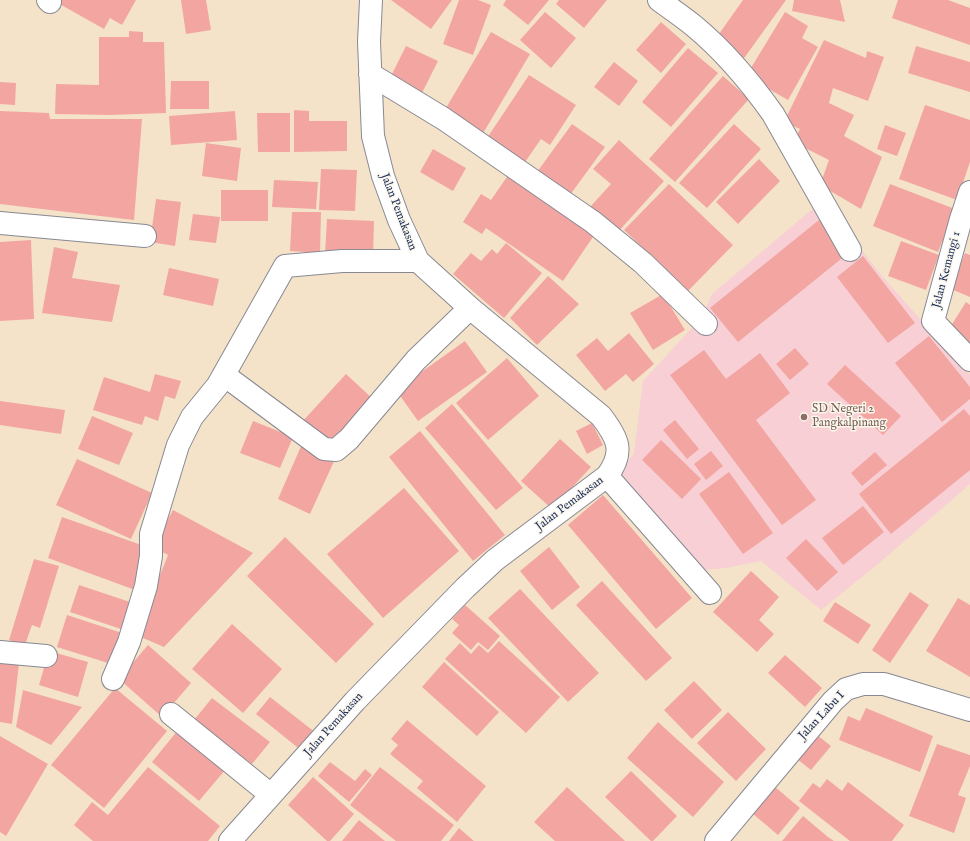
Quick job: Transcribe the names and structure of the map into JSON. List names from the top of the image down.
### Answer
{
  "streets": {
    "street": ["Jalan Pemakasan", "Jalan Kemangi 1", "Jalan Labu I"]
  },
  "places": ["SD Negeri 2 Pangkalpinang"]
}
